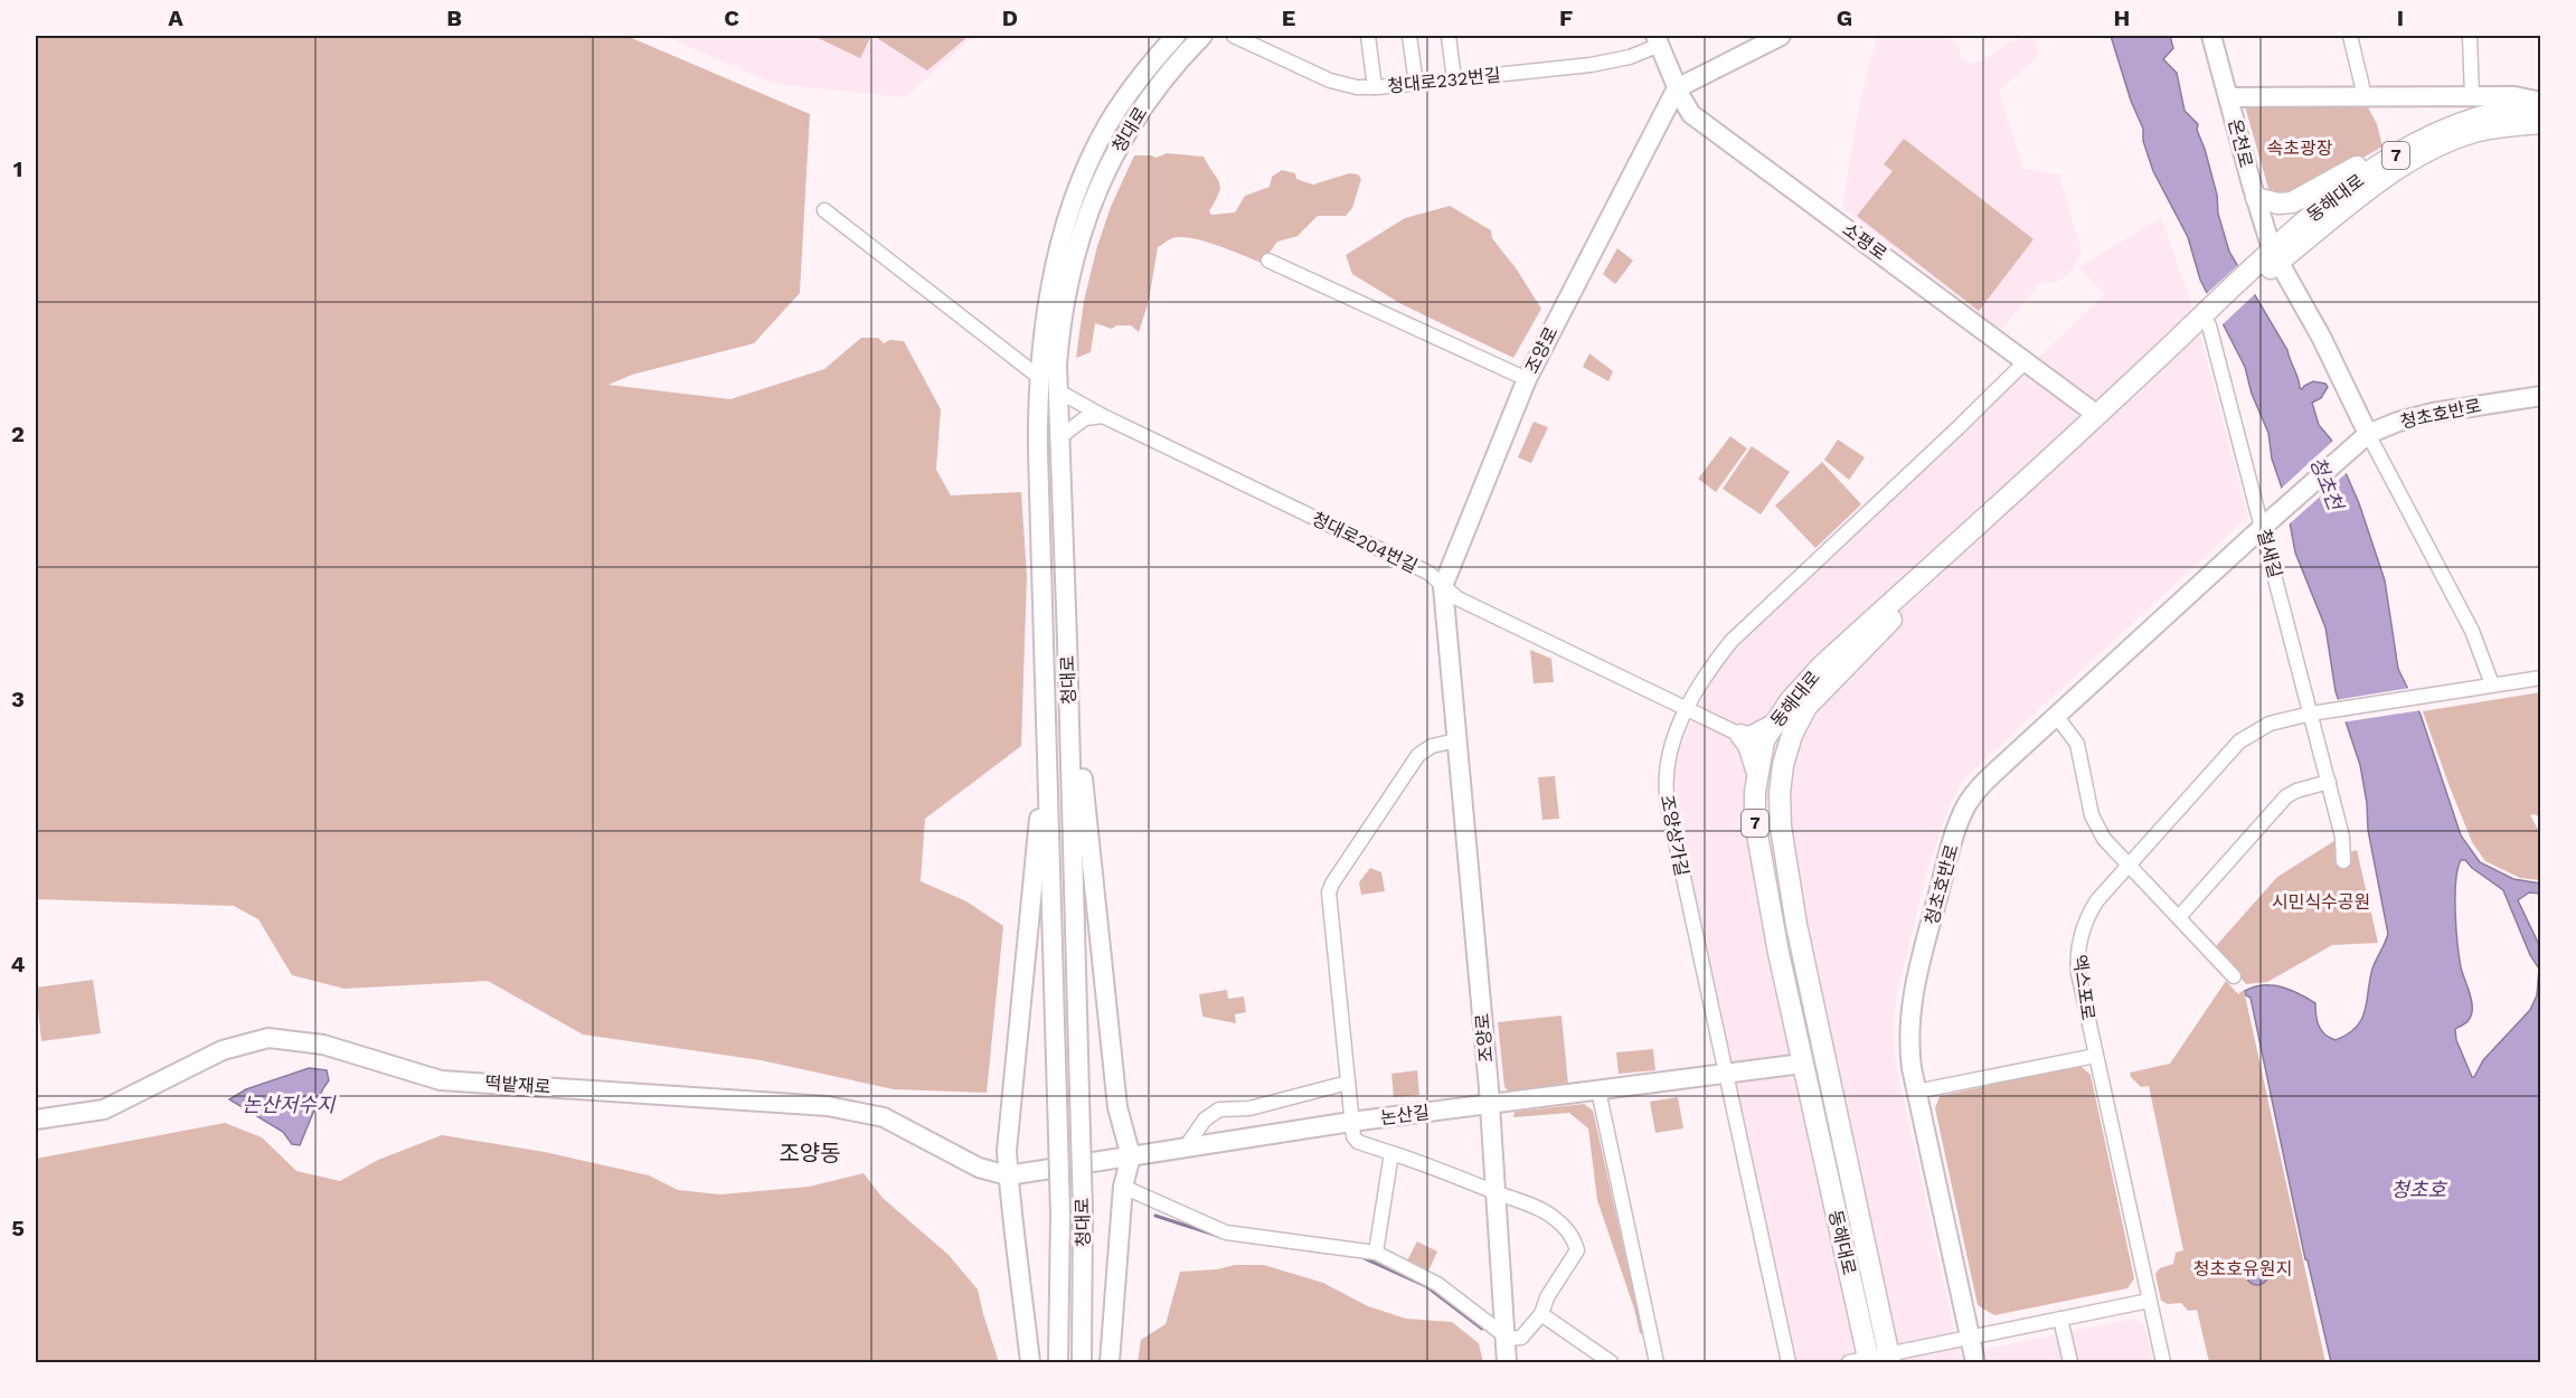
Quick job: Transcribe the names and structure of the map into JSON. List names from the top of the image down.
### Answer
{
  "streets": {
    "main road": ["7", "동해대로"],
    "street": [
      "청대로232번길",
      "청대로",
      "온천로",
      "소평로",
      "조양로",
      "청초호반로",
      "청대로204번길",
      "철새길",
      "조양상가길",
      "엑스포로",
      "떡밭재로",
      "논산길"
    ]
  },
  "crossings": [
    ["청대로232번길", "소평로"],
    ["청대로", "청대로204번길"],
    ["온천로", "동해대로"],
    ["온천로", "청초호반로"],
    ["동해대로", "소평로"],
    ["동해대로", "철새길"],
    ["동해대로", "논산길"],
    ["소평로", "조양로"],
    ["소평로", "조양상가길"],
    ["조양로", "청대로204번길"],
    ["조양로", "논산길"],
    ["청초호반로", "철새길"],
    ["청대로204번길", "조양상가길"],
    ["철새길", "엑스포로"],
    ["조양상가길", "논산길"],
    ["떡밭재로", "논산길"]
  ],
  "districts": ["조양동"],
  "water": ["청초천", "논산저수지", "청초호"],
  "parks": ["속초광장", "시민식수공원", "청초호유원지"],
  "grid": {
    "columns": [
      "A",
      "B",
      "C",
      "D",
      "E",
      "F",
      "G",
      "H",
      "I"
    ],
    "rows": [
      "1",
      "2",
      "3",
      "4",
      "5"
    ]
  }
}
